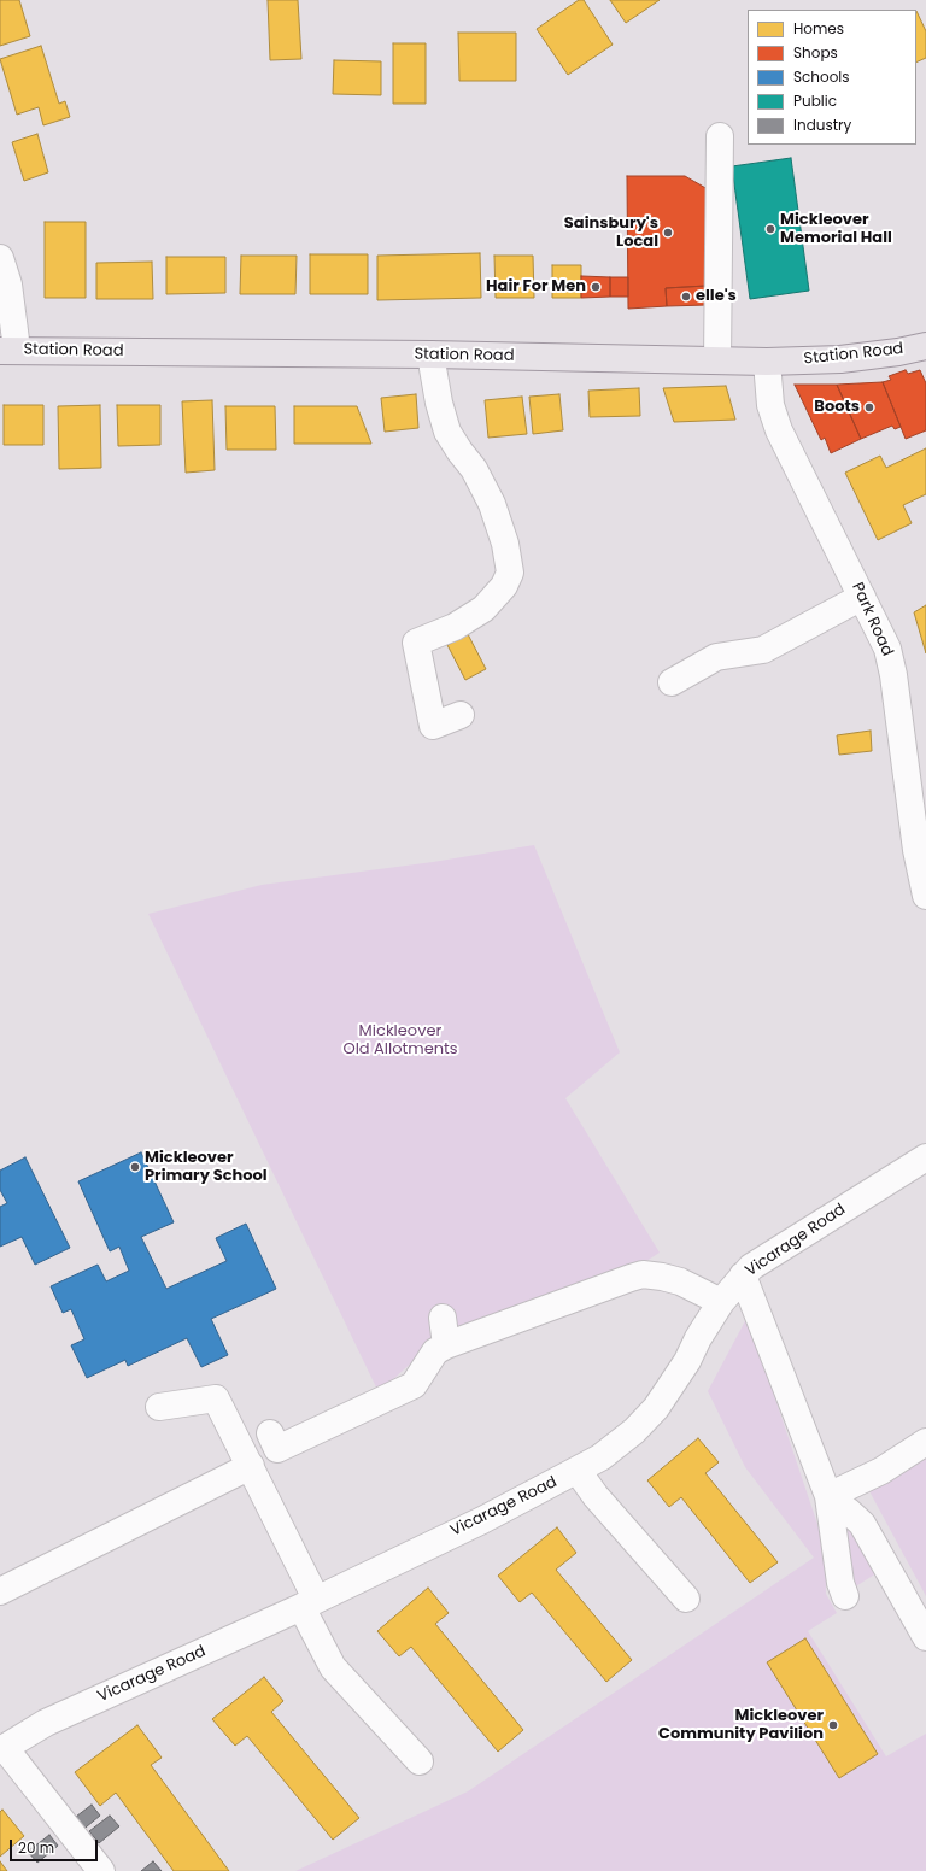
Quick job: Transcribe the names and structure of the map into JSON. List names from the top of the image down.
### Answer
{
  "streets": {
    "main road": ["Station Road"],
    "street": ["Park Road", "Vicarage Road"]
  },
  "crossings": [
    ["Station Road", "Park Road"]
  ],
  "parks": ["Mickleover Old Allotments"],
  "places": [
    "Mickleover Memorial Hall",
    "Sainsbury's Local",
    "Hair For Men",
    "elle's",
    "Boots",
    "Mickleover Primary School",
    "Mickleover Community Pavilion"
  ],
  "legend": [
    "Homes",
    "Shops",
    "Schools",
    "Public",
    "Industry"
  ],
  "scale_bar": "20 m"
}
